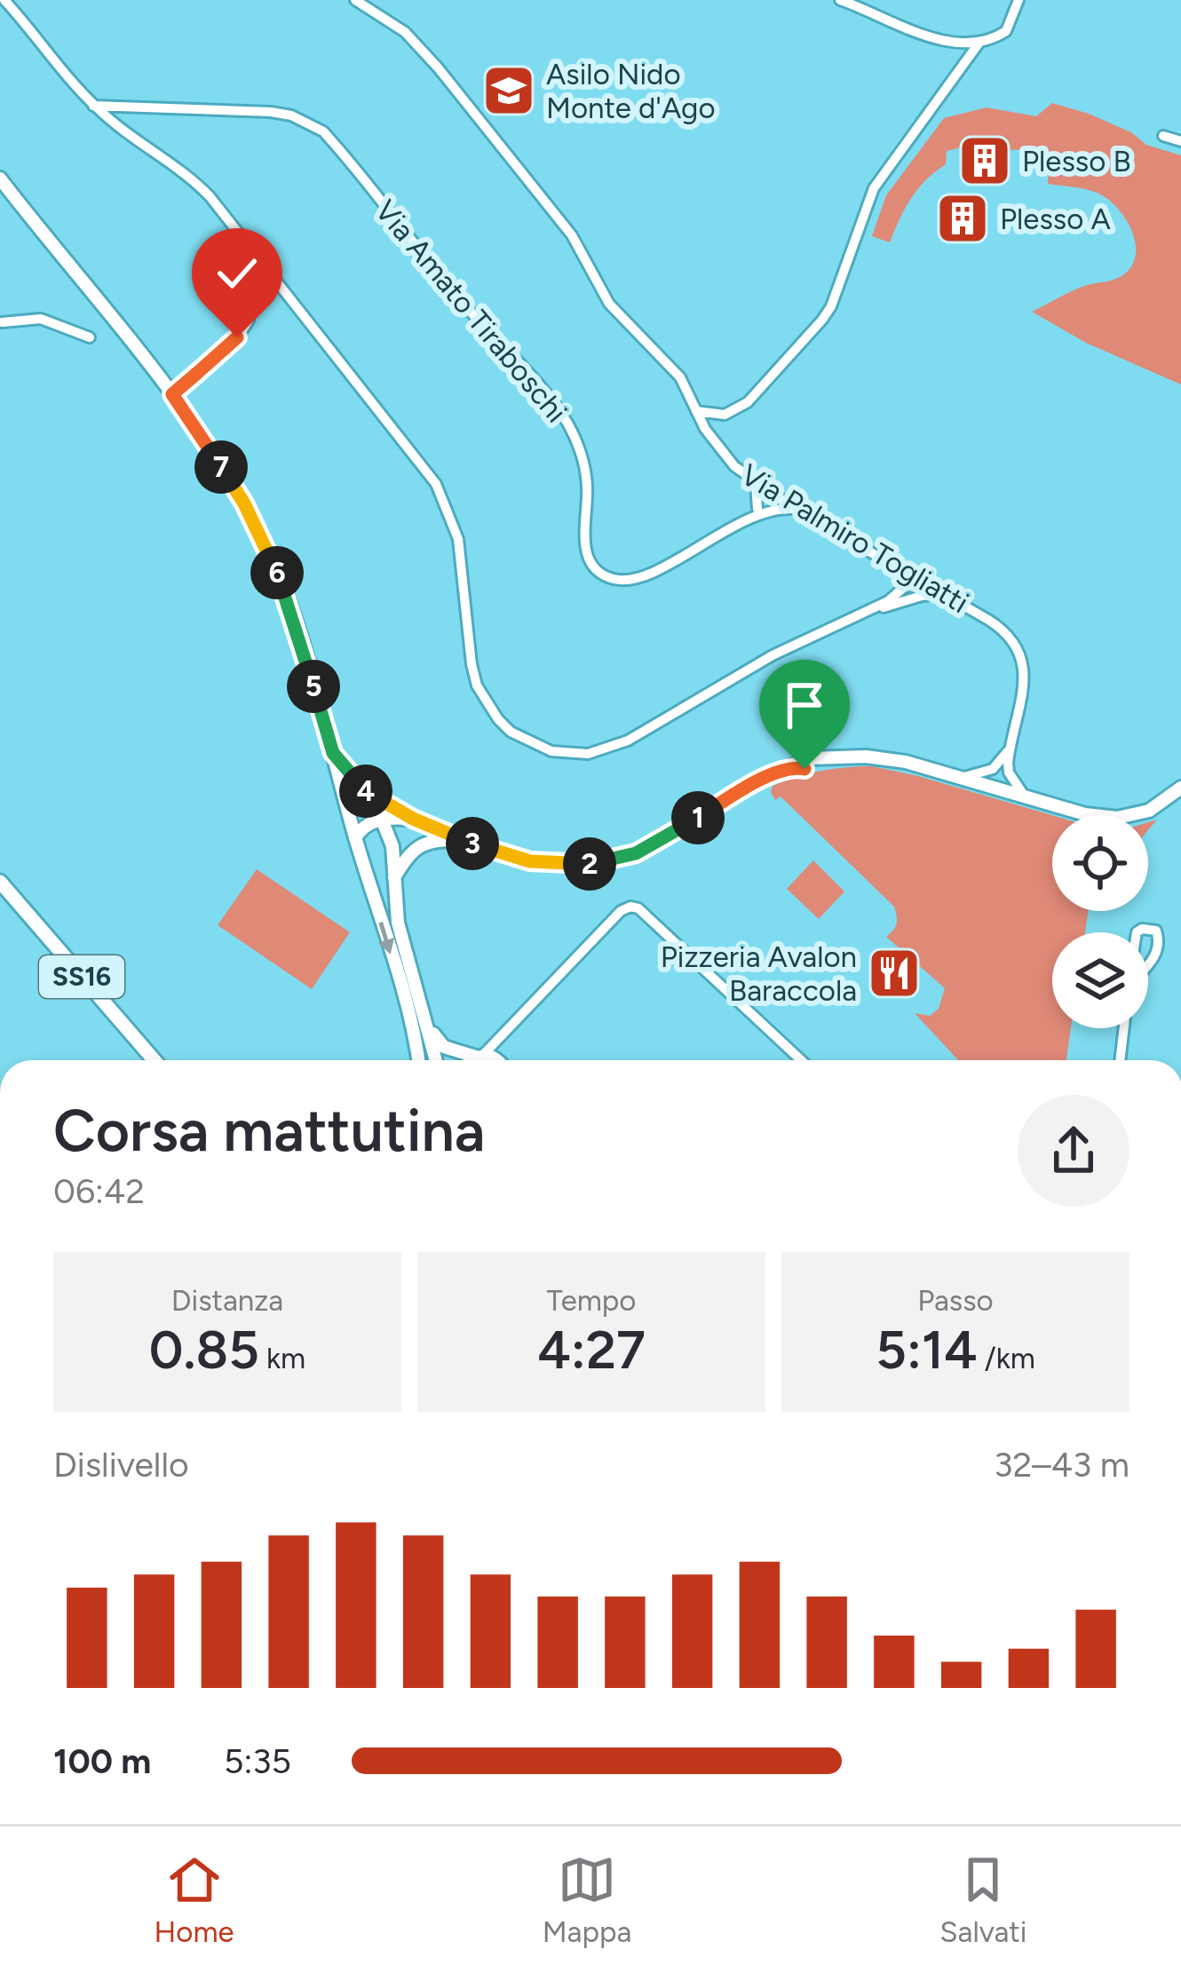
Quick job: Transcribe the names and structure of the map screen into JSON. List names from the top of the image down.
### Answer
{
  "streets": {
    "main road": ["SS16"],
    "street": ["Via Amato Tiraboschi", "Via Palmiro Togliatti"]
  },
  "crossings": [
    ["Via Amato Tiraboschi", "Via Palmiro Togliatti"]
  ],
  "places": {
    "school or university": ["Asilo Nido Monte d'Ago"],
    "building": ["Plesso B", "Plesso A"],
    "restaurant": ["Pizzeria Avalon Baraccola"]
  },
  "page": {
    "pins": [
      "7",
      "6",
      "5",
      "4",
      "1",
      "3",
      "2"
    ],
    "heading": ["Corsa mattutina", "06:42"],
    "stats": [
      ["Distanza", "0.85 km"],
      ["Tempo", "4:27"],
      ["Passo", "5:14 /km"]
    ],
    "chart": ["Dislivello", "32–43 m"],
    "list": [
      {
        "name": "100 m",
        "note": "5:35"
      }
    ],
    "tabs": ["Home", "Mappa", "Salvati"]
  }
}
